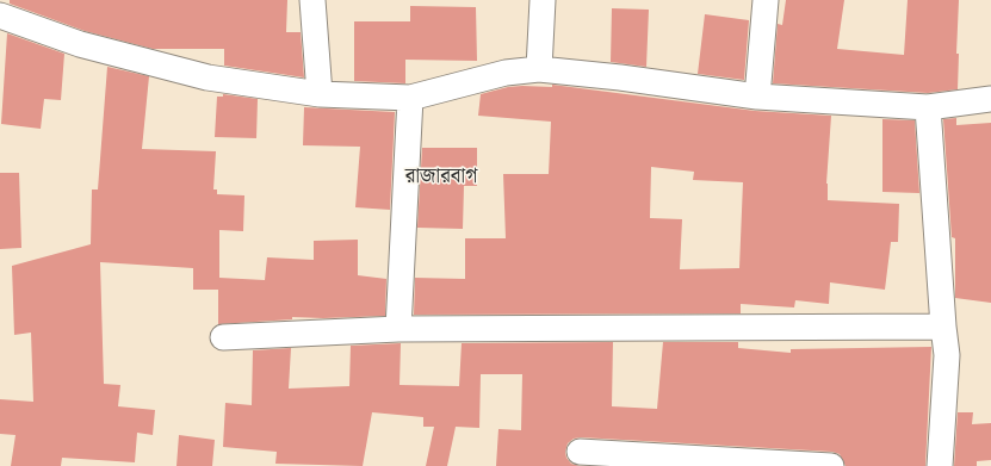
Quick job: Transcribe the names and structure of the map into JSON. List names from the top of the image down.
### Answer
{
  "districts": ["রাজারবাগ"]
}
